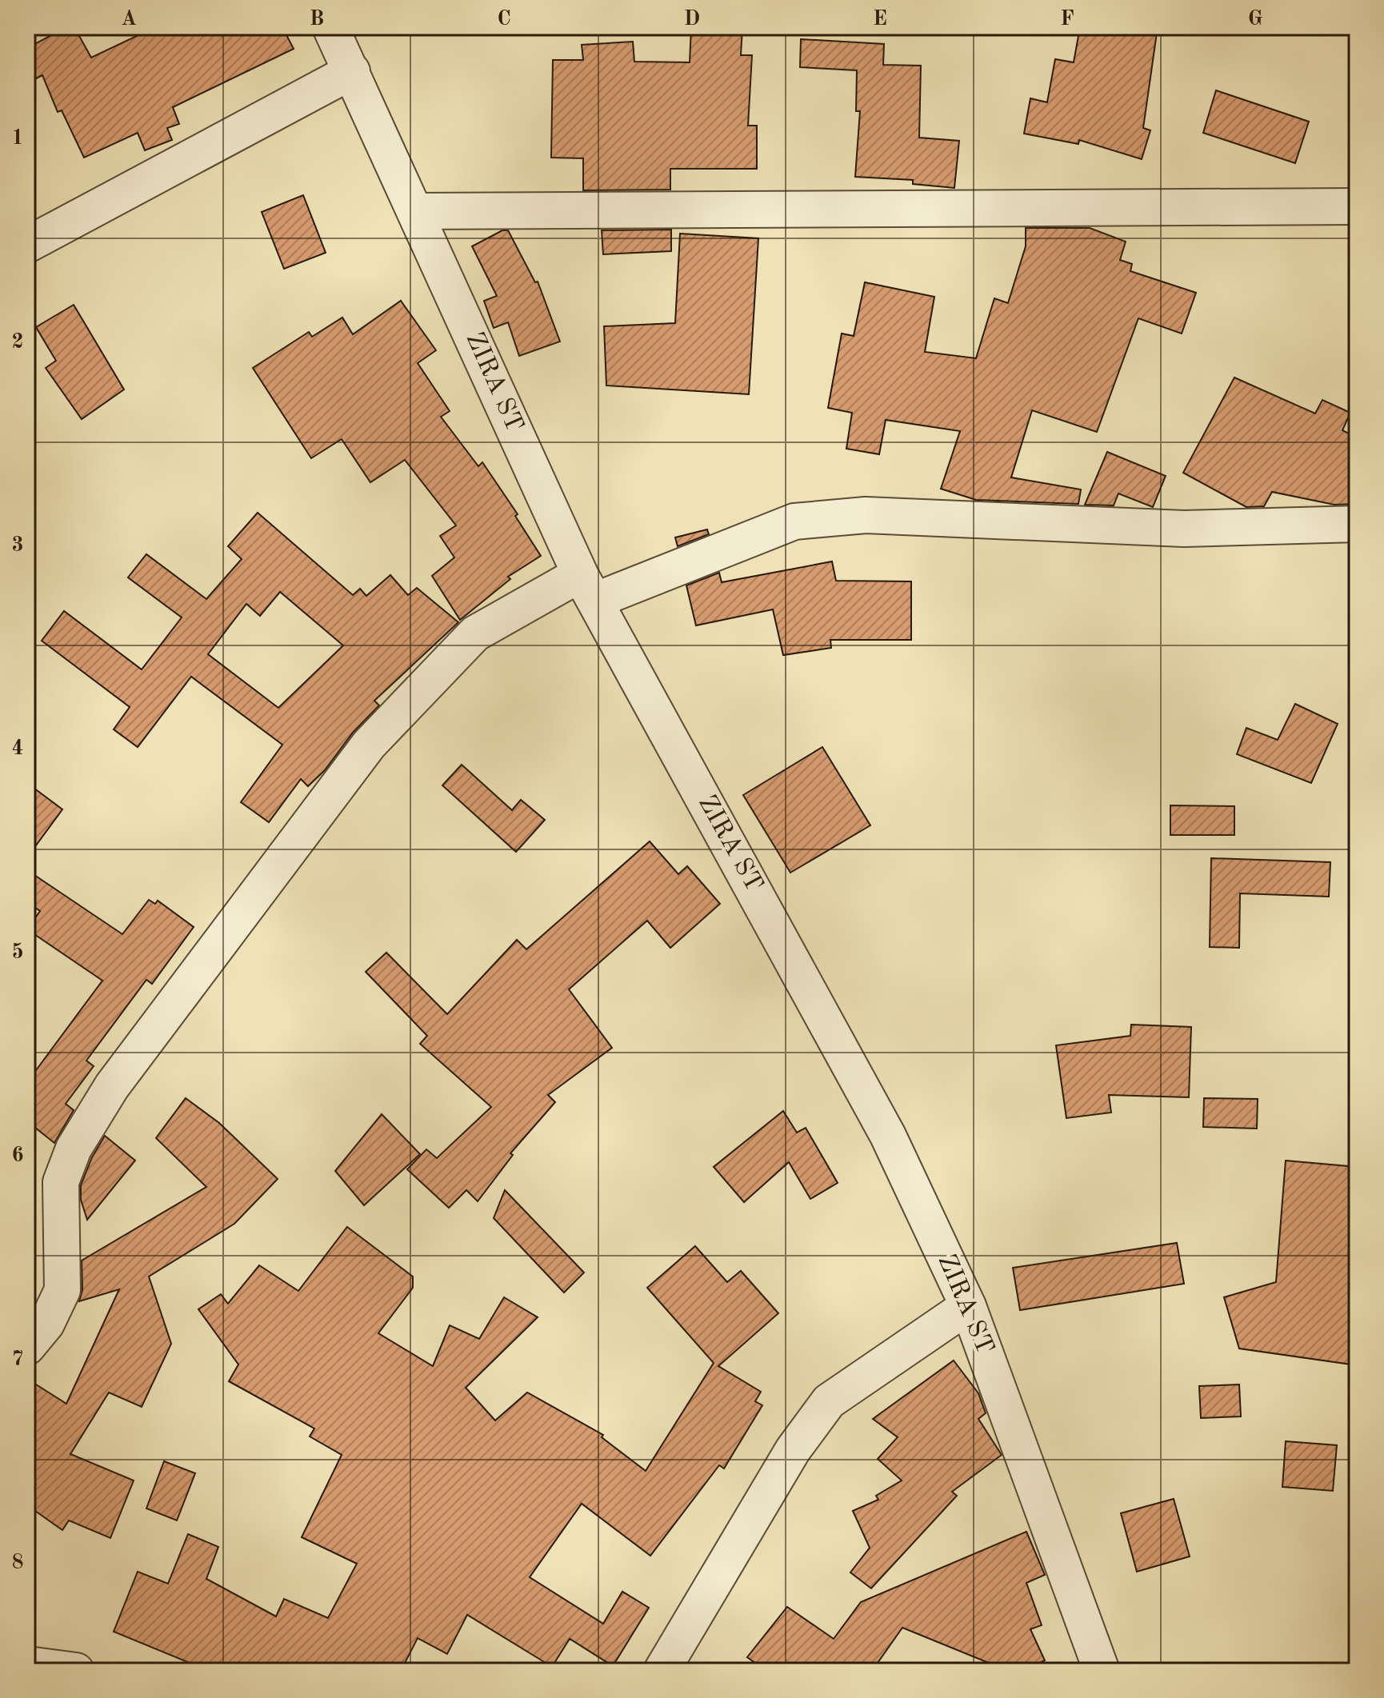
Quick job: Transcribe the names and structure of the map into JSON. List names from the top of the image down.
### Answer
{
  "streets": {
    "street": ["ZIRA ST"]
  },
  "grid": {
    "columns": [
      "A",
      "B",
      "C",
      "D",
      "E",
      "F",
      "G"
    ],
    "rows": [
      "1",
      "2",
      "3",
      "4",
      "5",
      "6",
      "7",
      "8"
    ]
  }
}
